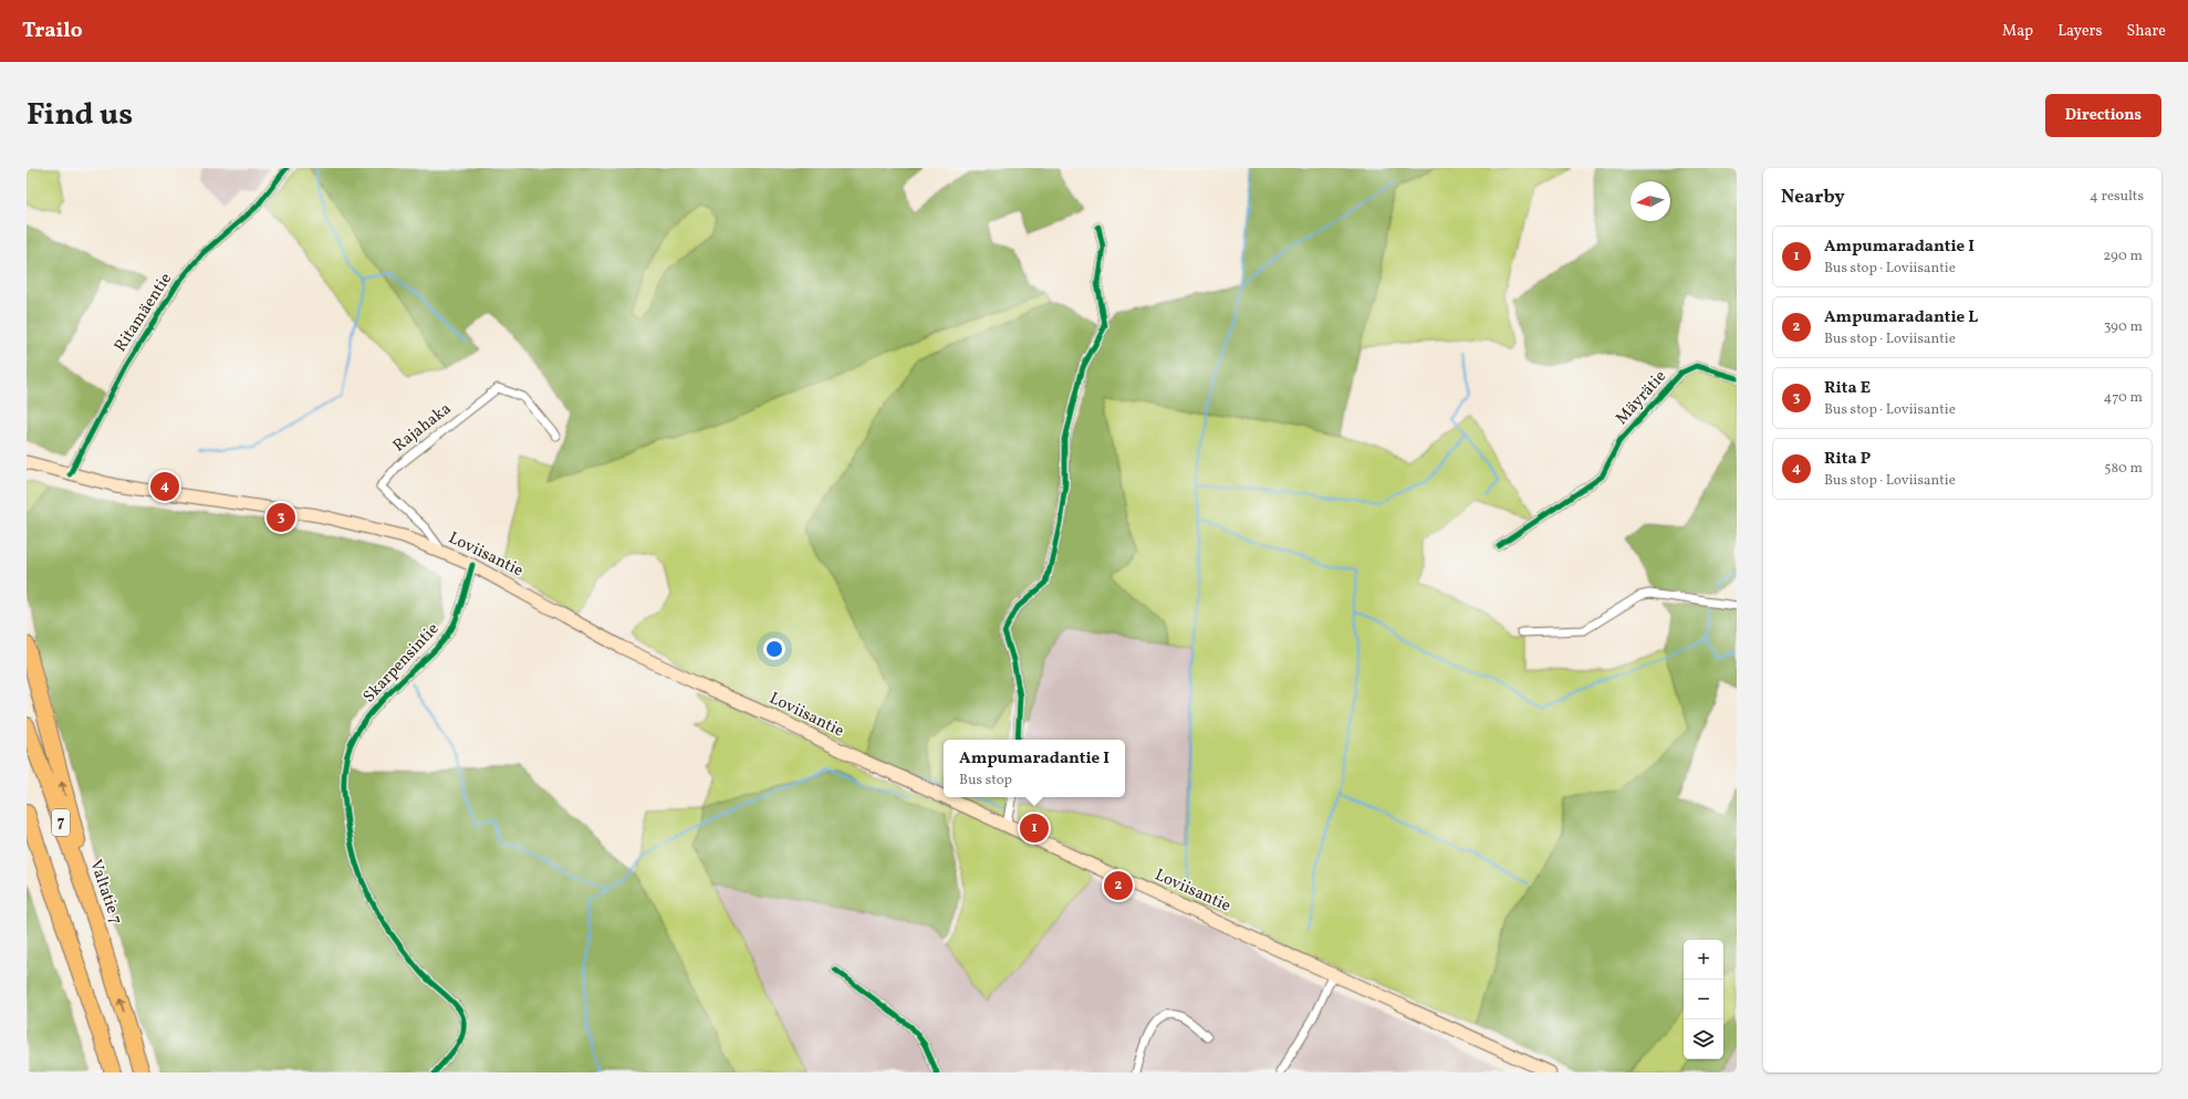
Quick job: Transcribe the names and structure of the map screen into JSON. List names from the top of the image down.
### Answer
{
  "streets": {
    "highway": ["7", "Valtatie 7"],
    "main road": ["Loviisantie"],
    "street": [
      "Ritamäentie",
      "Mäyrätie",
      "Rajahaka",
      "Skarpensintie"
    ]
  },
  "crossings": [
    ["Ritamäentie", "Loviisantie"],
    ["Rajahaka", "Loviisantie"],
    ["Loviisantie", "Skarpensintie"]
  ],
  "north": "left",
  "page": {
    "header": "Trailo",
    "nav": ["Map", "Layers", "Share"],
    "title": "Find us",
    "buttons": "Directions",
    "heading": ["Nearby", "4 results"],
    "list": [
      {
        "mark": "1",
        "name": "Ampumaradantie I",
        "note": "Bus stop · Loviisantie",
        "value": "290 m"
      },
      {
        "mark": "2",
        "name": "Ampumaradantie L",
        "note": "Bus stop · Loviisantie",
        "value": "390 m"
      },
      {
        "mark": "3",
        "name": "Rita E",
        "note": "Bus stop · Loviisantie",
        "value": "470 m"
      },
      {
        "mark": "4",
        "name": "Rita P",
        "note": "Bus stop · Loviisantie",
        "value": "580 m"
      }
    ],
    "pins": [
      "4",
      "3",
      "1",
      "2"
    ],
    "popup": ["Ampumaradantie I", "Bus stop"],
    "map_buttons": ["+", "−"]
  }
}
